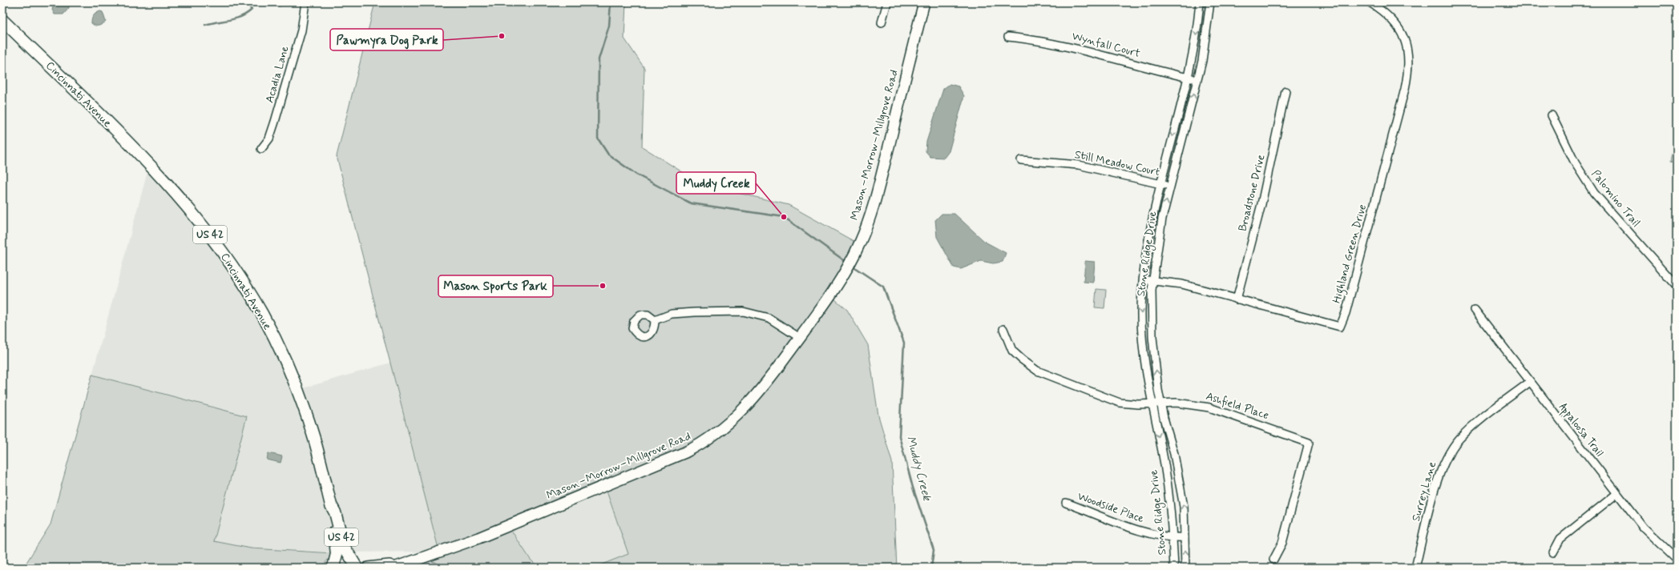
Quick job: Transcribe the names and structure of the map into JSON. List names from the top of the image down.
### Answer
{
  "streets": {
    "main road": ["Cincinnati Avenue", "US 42"],
    "street": [
      "Wynfall Court",
      "Acadia Lane",
      "Mason–Morrow–Millgrove Road",
      "Still Meadow Court",
      "Broadstone Drive",
      "Palomino Trail",
      "Stone Ridge Drive",
      "Highland Green Drive",
      "Ashfield Place",
      "Appaloosa Trail",
      "Surrey Lane",
      "Woodside Place"
    ]
  },
  "crossings": [
    ["Wynfall Court", "Stone Ridge Drive"],
    ["Cincinnati Avenue", "US 42"],
    ["Still Meadow Court", "Stone Ridge Drive"],
    ["Broadstone Drive", "Highland Green Drive"],
    ["Stone Ridge Drive", "Highland Green Drive"],
    ["Stone Ridge Drive", "Ashfield Place"],
    ["Stone Ridge Drive", "Woodside Place"],
    ["Appaloosa Trail", "Surrey Lane"]
  ],
  "water": ["Muddy Creek"],
  "places": ["Pawmyra Dog Park", "Muddy Creek", "Mason Sports Park"]
}
